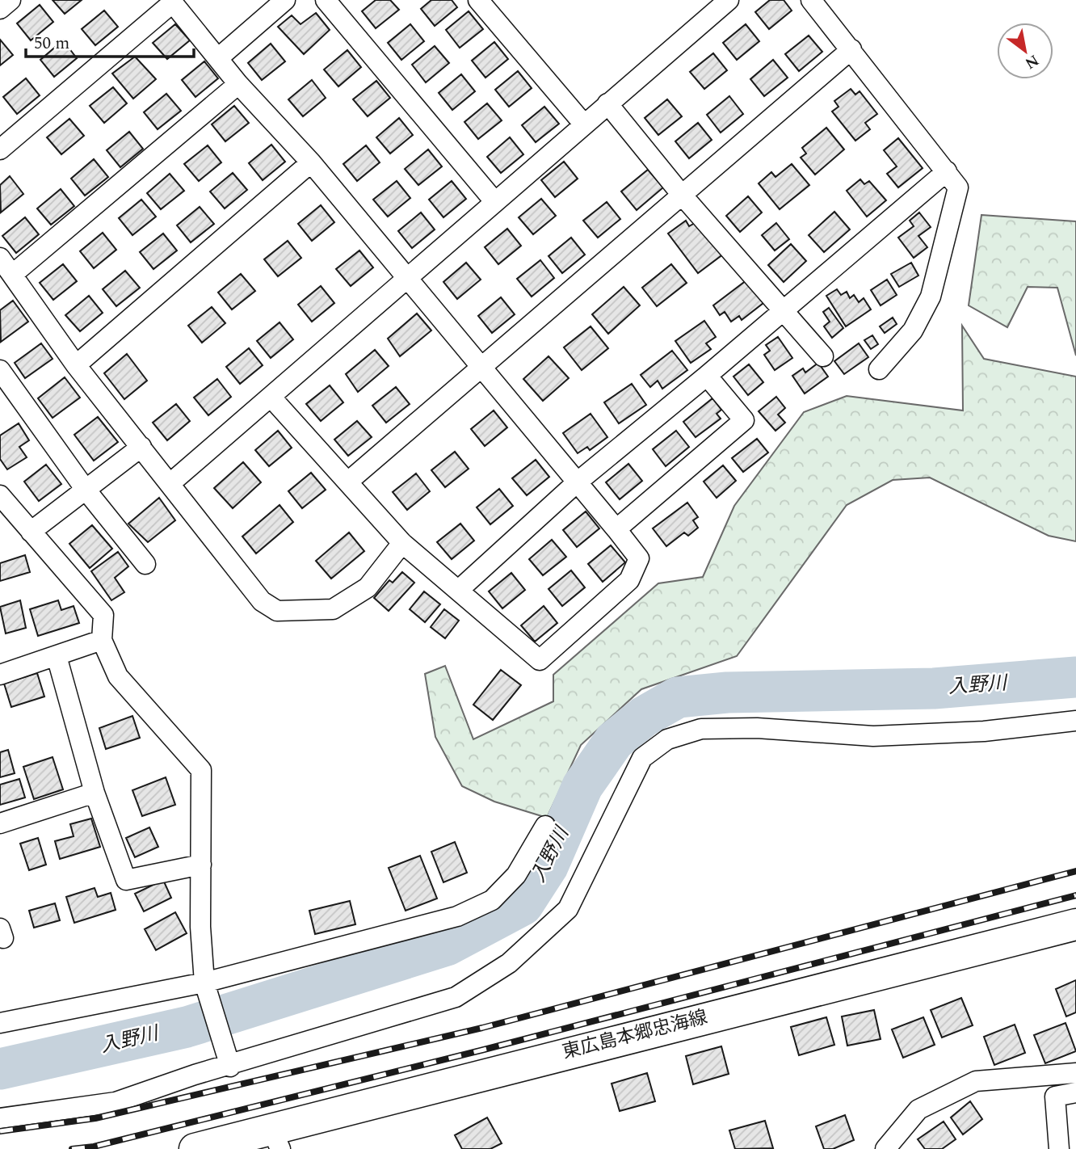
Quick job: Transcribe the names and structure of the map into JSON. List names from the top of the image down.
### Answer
{
  "streets": {
    "main road": ["東広島本郷忠海線"]
  },
  "water": ["入野川"],
  "scale_bar": "50 m",
  "north": "bottom right"
}
